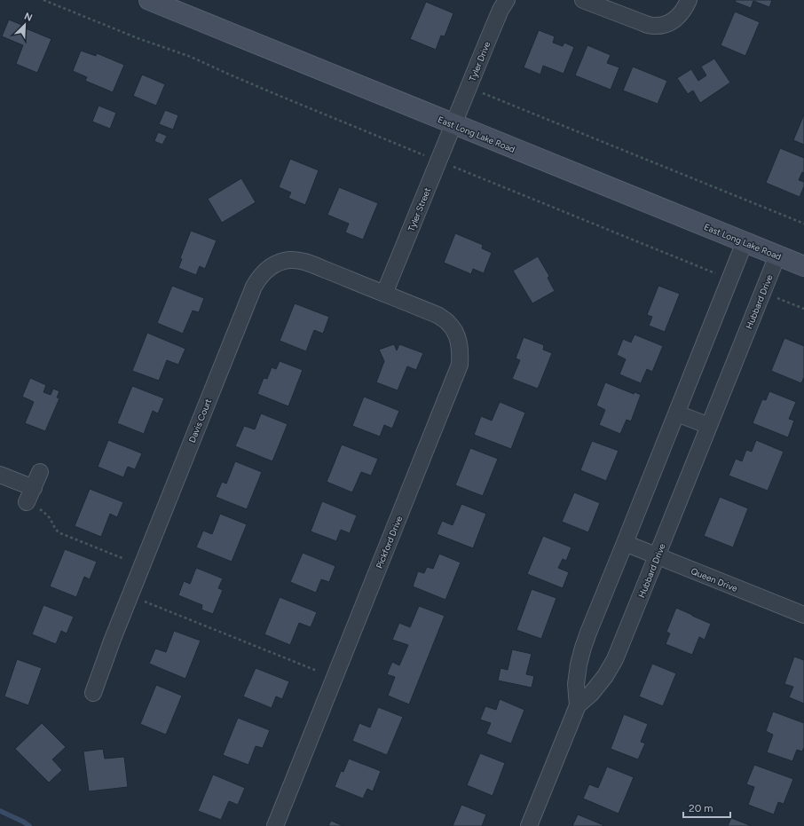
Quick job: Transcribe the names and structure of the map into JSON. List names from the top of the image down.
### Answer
{
  "streets": {
    "main road": ["East Long Lake Road"],
    "street": [
      "Tyler Drive",
      "Tyler Street",
      "Hubbard Drive",
      "Davis Court",
      "Pickford Drive",
      "Queen Drive"
    ]
  },
  "crossings": [
    ["Tyler Drive", "East Long Lake Road"],
    ["Tyler Drive", "Tyler Street"],
    ["East Long Lake Road", "Tyler Street"],
    ["East Long Lake Road", "Hubbard Drive"],
    ["Tyler Street", "Davis Court"],
    ["Tyler Street", "Pickford Drive"],
    ["Hubbard Drive", "Queen Drive"],
    ["Davis Court", "Pickford Drive"]
  ],
  "scale_bar": "20 m",
  "north": "top right"
}
